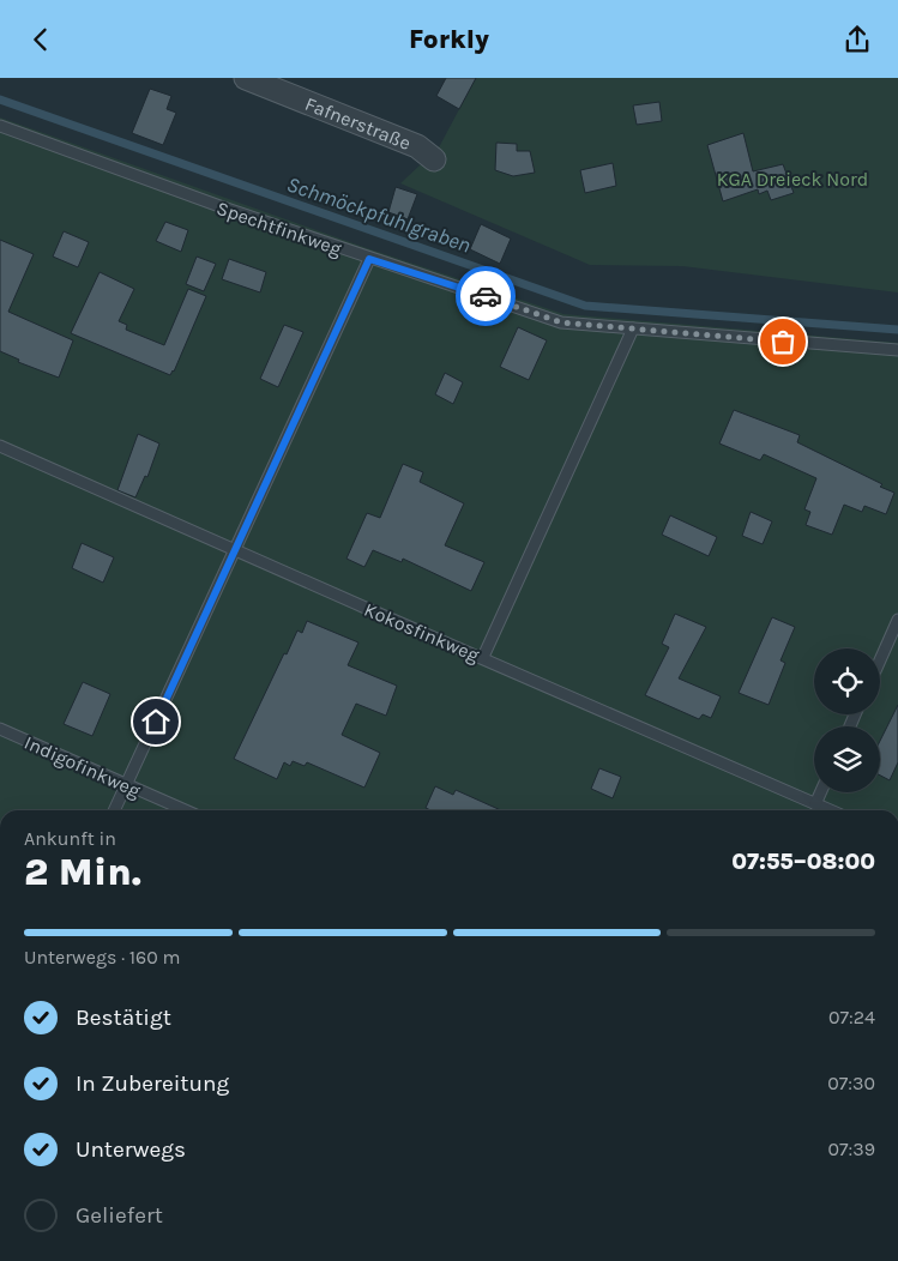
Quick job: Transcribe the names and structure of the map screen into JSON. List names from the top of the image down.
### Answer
{
  "streets": {
    "street": ["Fafnerstraße"],
    "lane": ["Spechtfinkweg", "Kokosfinkweg", "Indigofinkweg"]
  },
  "water": ["Schmöckpfuhlgraben"],
  "parks": ["KGA Dreieck Nord"],
  "page": {
    "header": "Forkly",
    "heading": ["2 Min.", "Ankunft in", "07:55–08:00"],
    "bar": "Unterwegs · 160 m",
    "list": [
      ["Bestätigt", "07:24"],
      ["In Zubereitung", "07:30"],
      ["Unterwegs", "07:39"],
      "Geliefert"
    ]
  }
}
